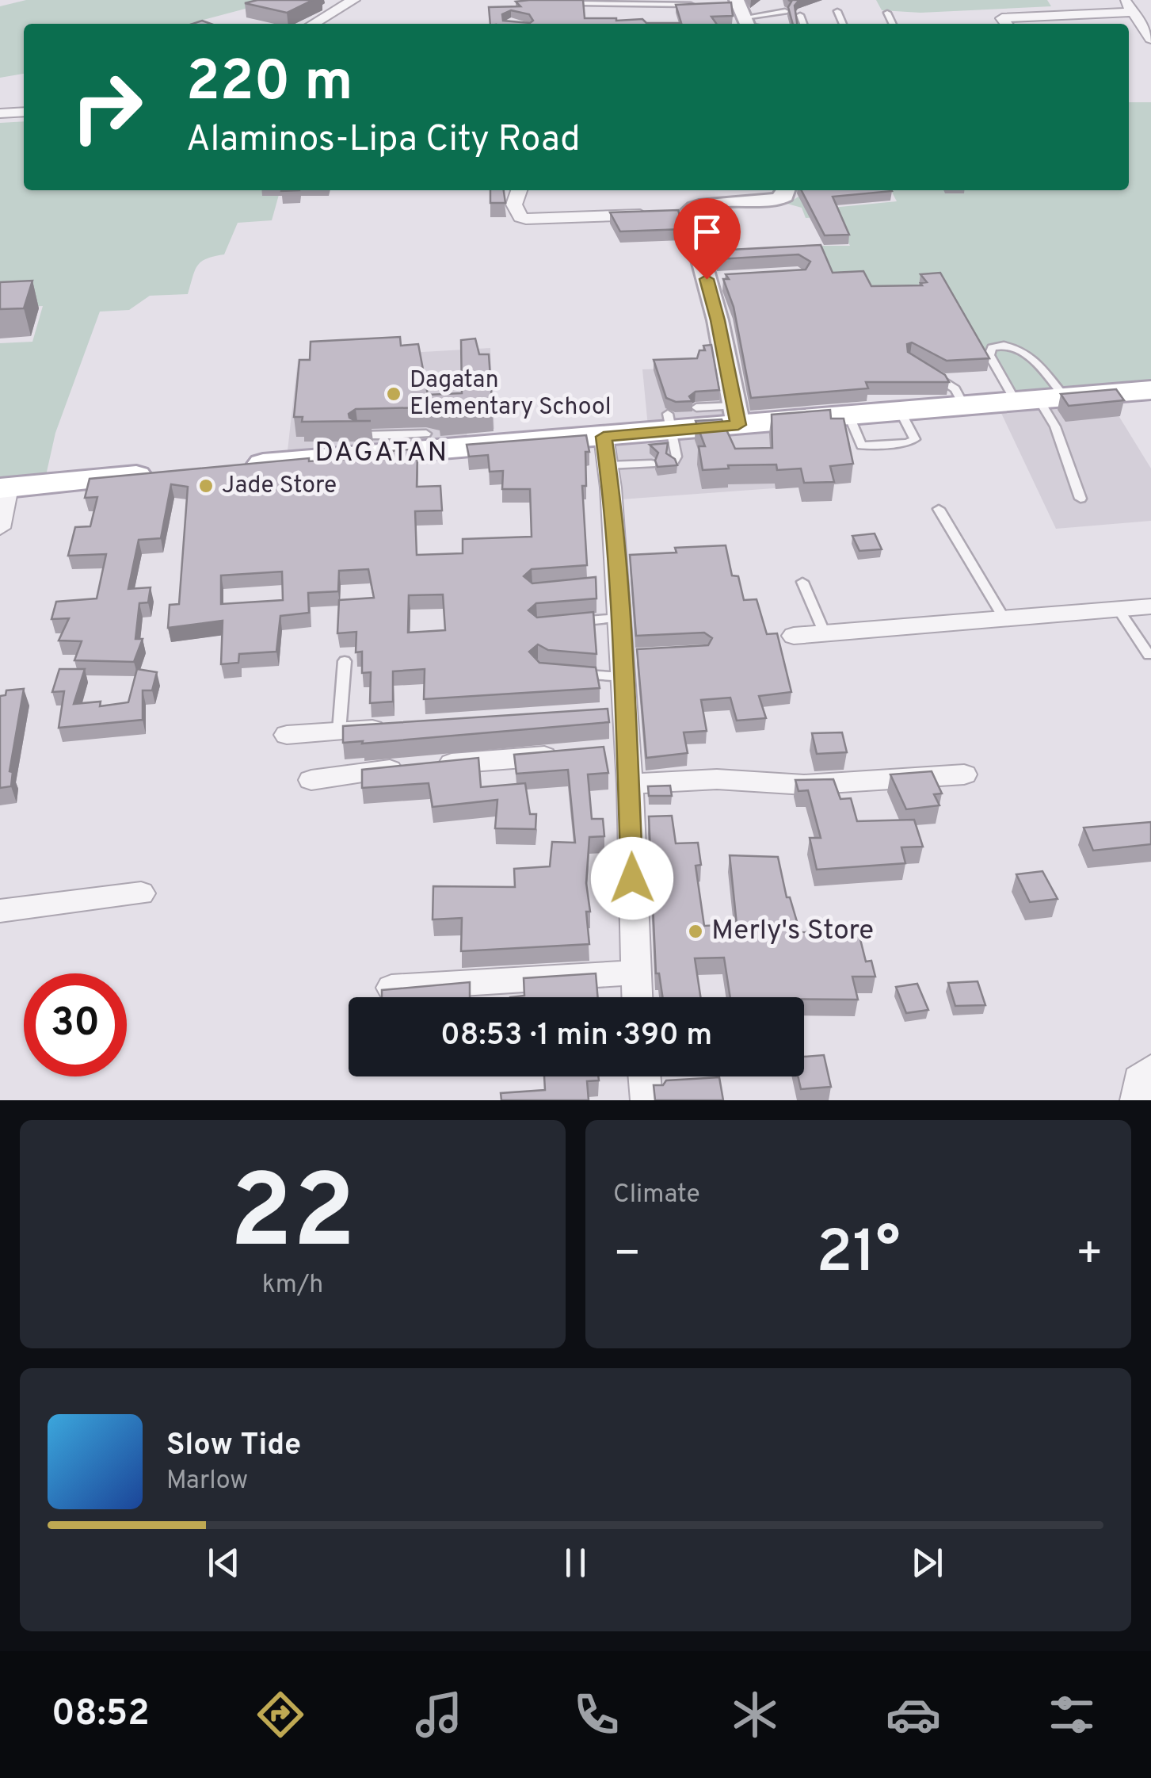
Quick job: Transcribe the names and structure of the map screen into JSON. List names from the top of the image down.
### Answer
{
  "districts": ["DAGATAN"],
  "places": ["Dagatan Elementary School", "Jade Store", "Merly's Store"],
  "page": {
    "turn": ["220 m", "Alaminos-Lipa City Road"],
    "limit": "30",
    "trip": "08:53 · 1 min · 390 m",
    "tile": [
      ["22", "km/h"],
      "Climate"
    ],
    "heat": ["−", "21°", "+"],
    "song": ["Slow Tide", "Marlow"],
    "tabs": "08:52"
  }
}
